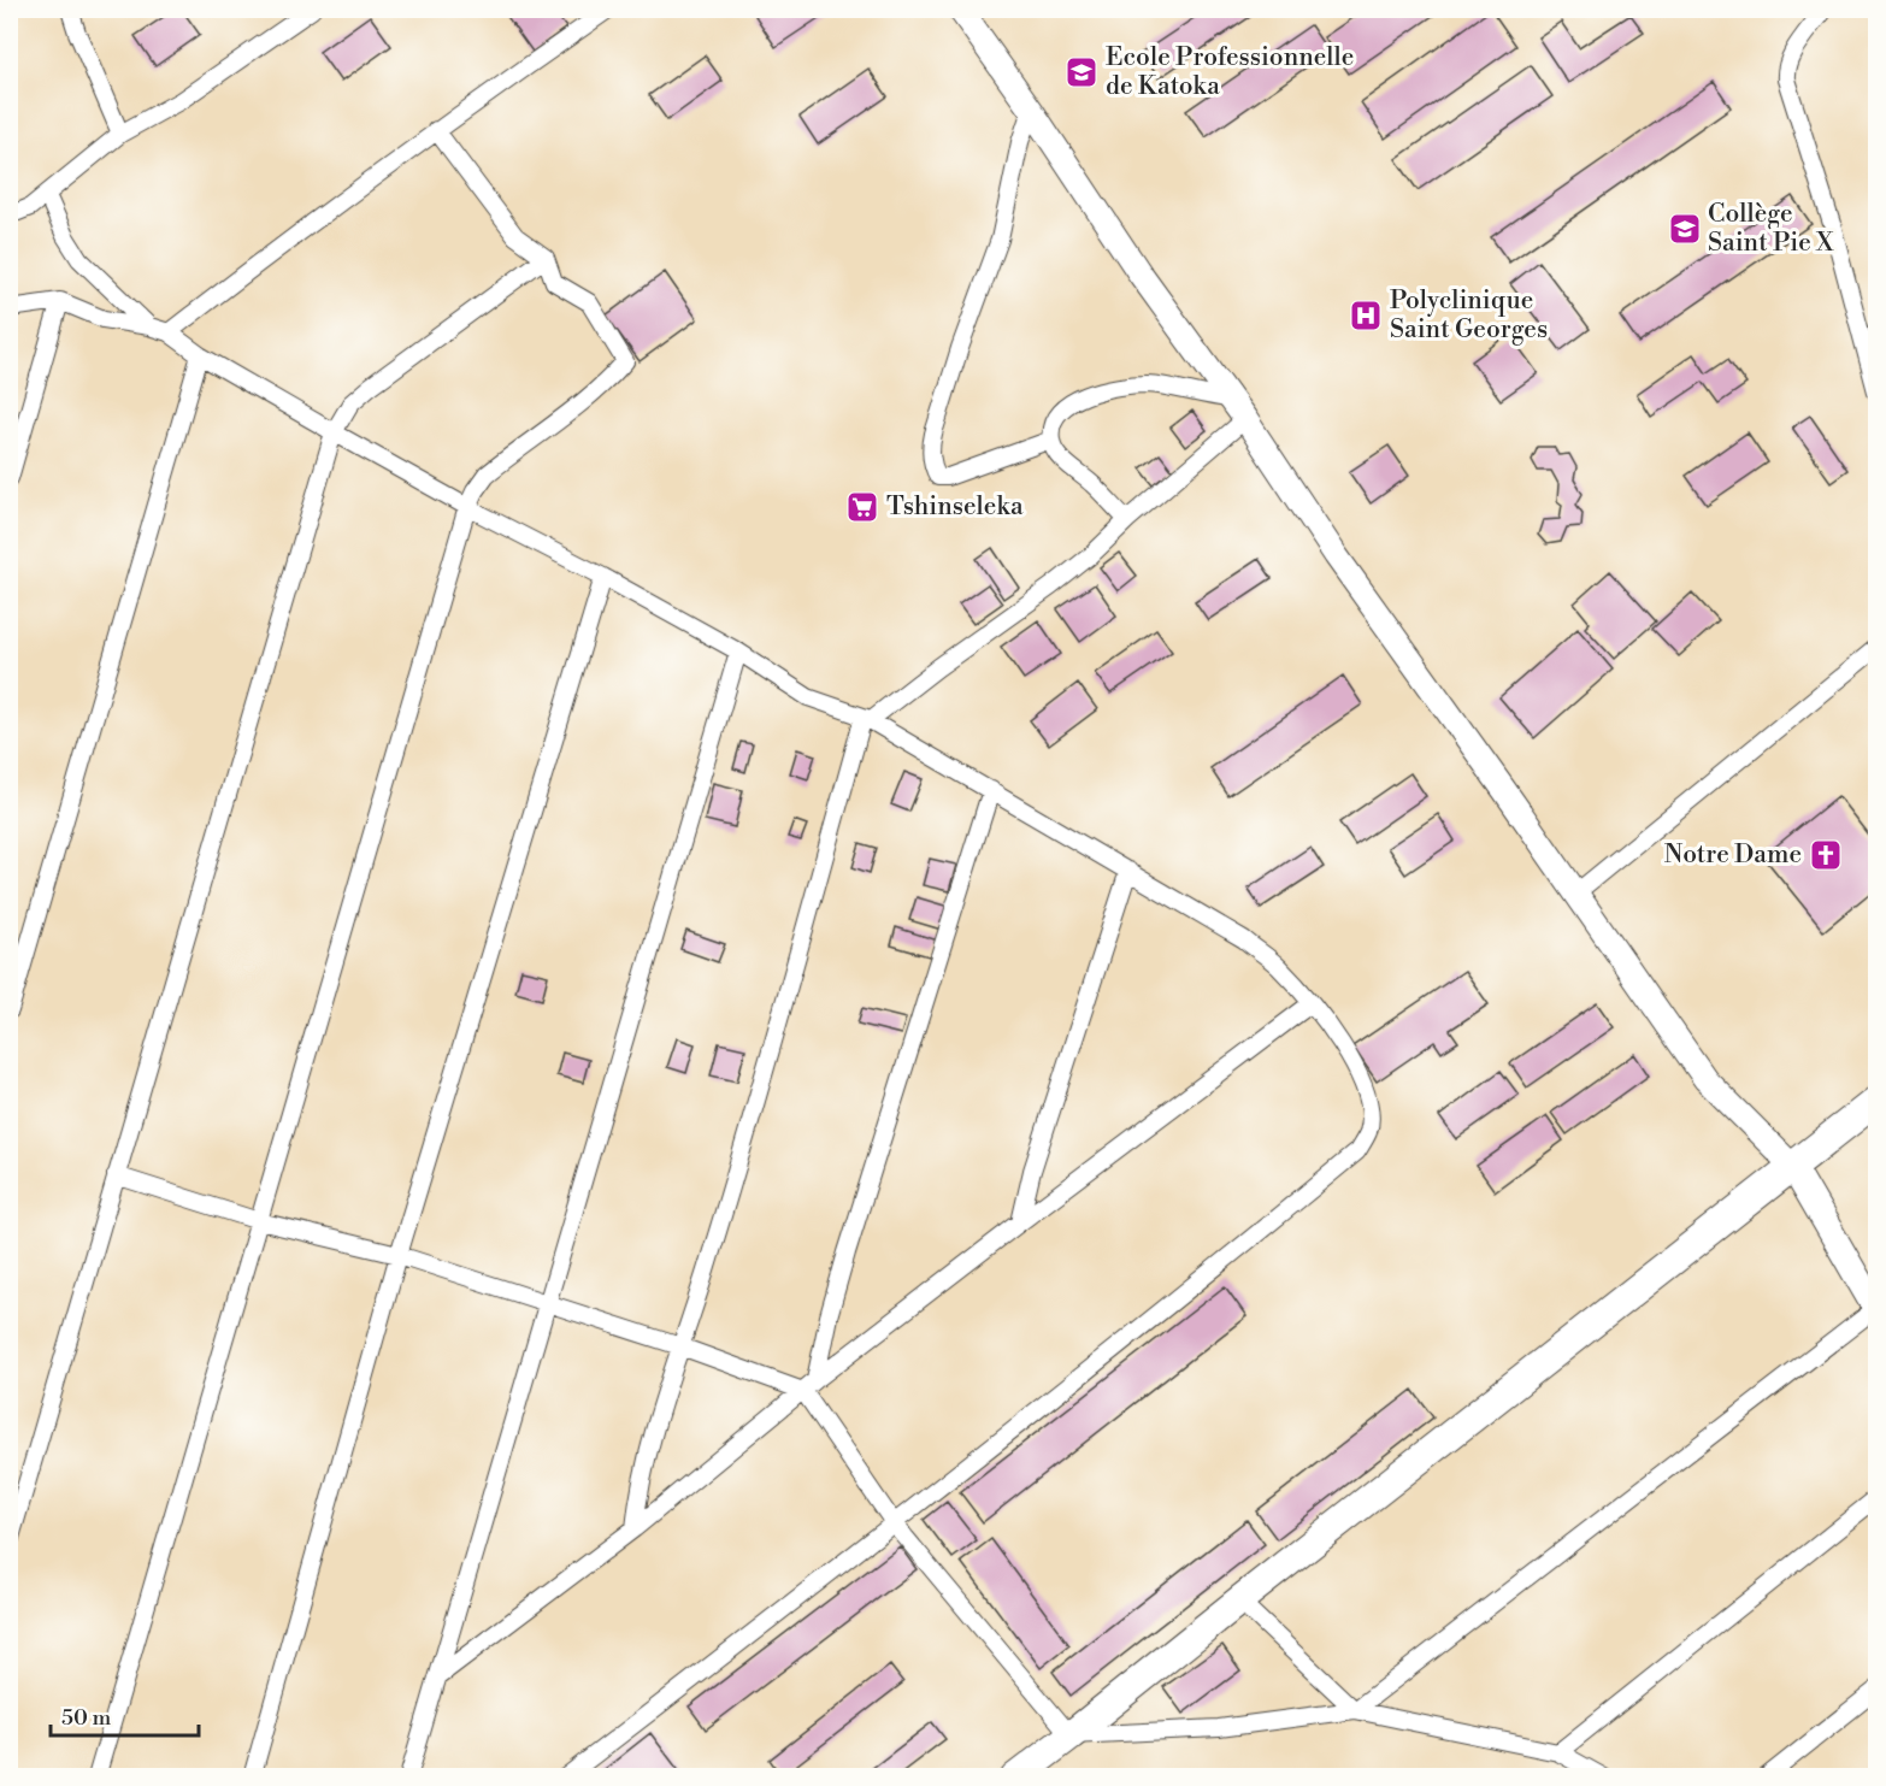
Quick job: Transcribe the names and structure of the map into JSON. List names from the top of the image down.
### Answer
{
  "places": {
    "school or university": ["Ecole Professionnelle de Katoka", "Collège Saint Pie X"],
    "hospital": ["Polyclinique Saint Georges"],
    "supermarket": ["Tshinseleka"],
    "church": ["Notre Dame"]
  },
  "scale_bar": "50 m"
}
